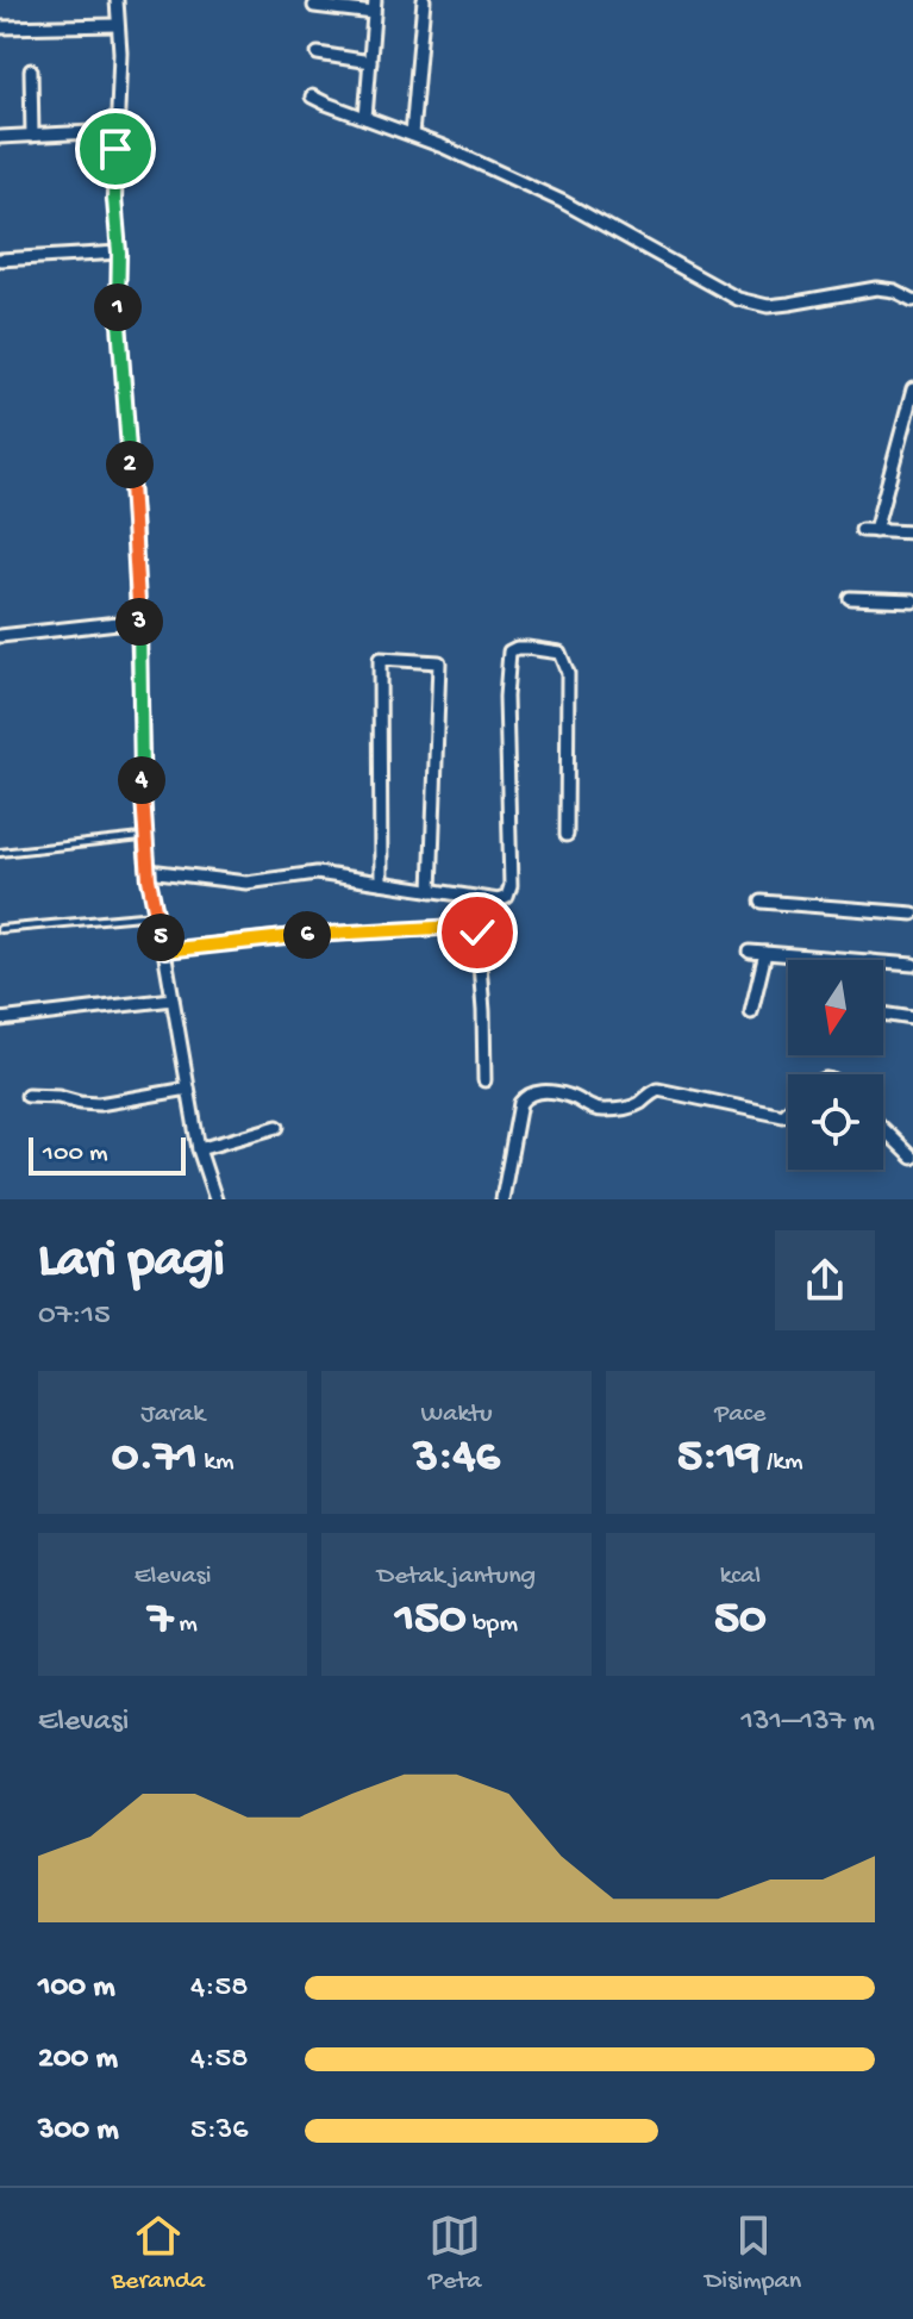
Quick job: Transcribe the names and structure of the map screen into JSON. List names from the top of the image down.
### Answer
{
  "scale_bar": "100 m",
  "north": "bottom",
  "page": {
    "pins": [
      "1",
      "2",
      "3",
      "4",
      "6",
      "5"
    ],
    "scale": "100 m",
    "heading": ["Lari pagi", "07:15"],
    "stats": [
      ["Jarak", "0.71 km"],
      ["Waktu", "3:46"],
      ["Pace", "5:19 /km"],
      ["Elevasi", "7 m"],
      ["Detak jantung", "150 bpm"],
      ["kcal", "50"]
    ],
    "chart": ["Elevasi", "131–137 m"],
    "list": [
      {
        "name": "100 m",
        "note": "4:58"
      },
      {
        "name": "200 m",
        "note": "4:58"
      },
      {
        "name": "300 m",
        "note": "5:36"
      }
    ],
    "tabs": ["Beranda", "Peta", "Disimpan"]
  }
}
